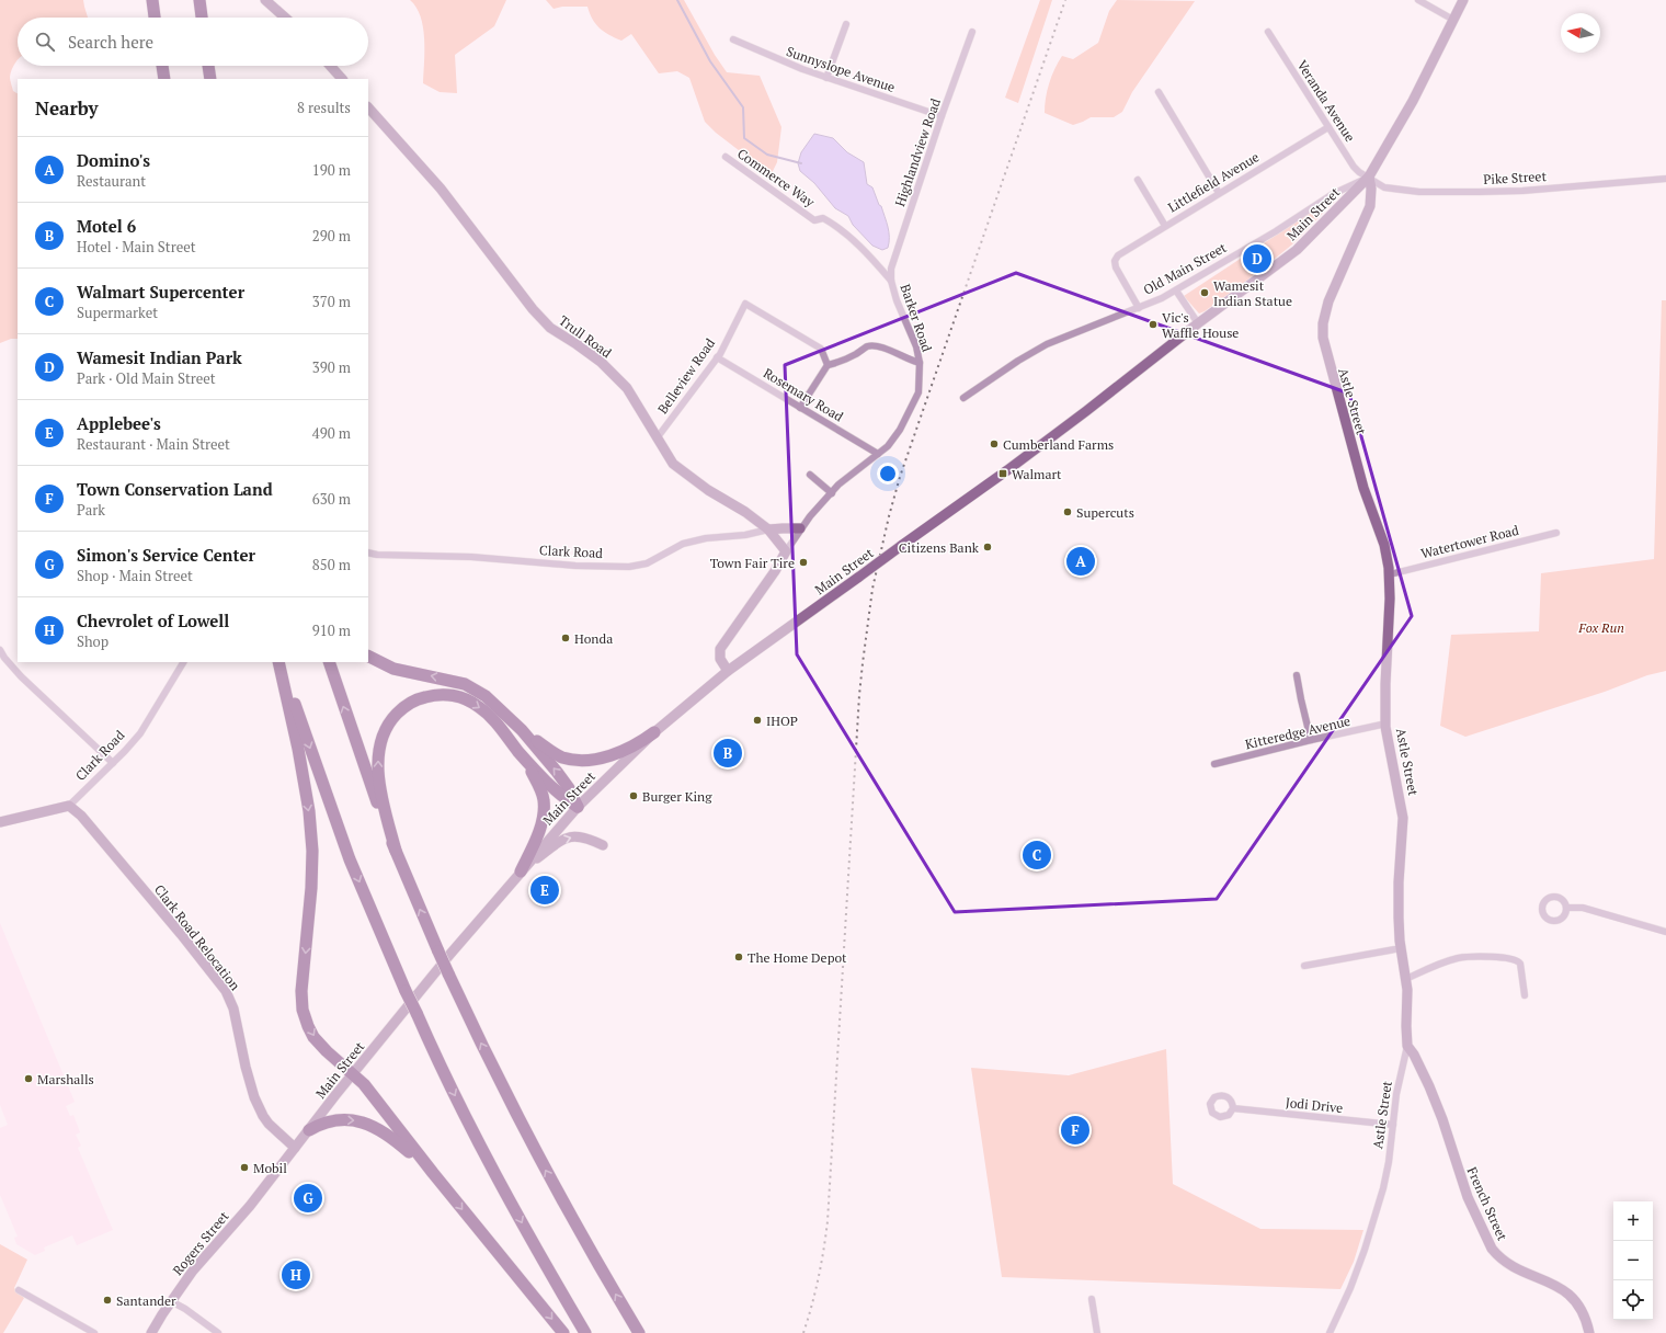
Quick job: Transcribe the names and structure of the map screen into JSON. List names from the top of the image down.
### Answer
{
  "streets": {
    "street": [
      "Sunnyslope Avenue",
      "Veranda Avenue",
      "Highlandview Road",
      "Commerce Way",
      "Pike Street",
      "Littlefield Avenue",
      "Main Street",
      "Old Main Street",
      "Barker Road",
      "Trull Road",
      "Belleview Road",
      "Rosemary Road",
      "Astle Street",
      "Watertower Road",
      "Clark Road",
      "Kitteredge Avenue",
      "Clark Road Relocation",
      "Jodi Drive",
      "French Street",
      "Rogers Street"
    ]
  },
  "crossings": [
    ["Sunnyslope Avenue", "Highlandview Road"],
    ["Veranda Avenue", "Pike Street"],
    ["Veranda Avenue", "Littlefield Avenue"],
    ["Veranda Avenue", "Main Street"],
    ["Veranda Avenue", "Old Main Street"],
    ["Veranda Avenue", "Astle Street"],
    ["Highlandview Road", "Commerce Way"],
    ["Highlandview Road", "Barker Road"],
    ["Commerce Way", "Barker Road"],
    ["Pike Street", "Main Street"],
    ["Pike Street", "Old Main Street"],
    ["Pike Street", "Astle Street"],
    ["Littlefield Avenue", "Old Main Street"],
    ["Main Street", "Old Main Street"],
    ["Main Street", "Astle Street"],
    ["Main Street", "Clark Road Relocation"],
    ["Main Street", "Rogers Street"],
    ["Old Main Street", "Astle Street"],
    ["Barker Road", "Rosemary Road"],
    ["Trull Road", "Belleview Road"],
    ["Trull Road", "Clark Road"],
    ["Belleview Road", "Rosemary Road"],
    ["Astle Street", "Watertower Road"],
    ["Astle Street", "Kitteredge Avenue"],
    ["Astle Street", "Jodi Drive"],
    ["Astle Street", "French Street"],
    ["Clark Road", "Clark Road Relocation"]
  ],
  "parks": ["Fox Run"],
  "places": {
    "other": [
      "Wamesit Indian Statue",
      "Vic's Waffle House",
      "Cumberland Farms",
      "Supercuts",
      "Citizens Bank",
      "Town Fair Tire",
      "Honda",
      "IHOP",
      "Burger King",
      "The Home Depot",
      "Marshalls",
      "Mobil",
      "Santander"
    ],
    "transit": ["Walmart"]
  },
  "north": "left",
  "page": {
    "search": "Search here",
    "heading": ["Nearby", "8 results"],
    "list": [
      {
        "mark": "A",
        "name": "Domino's",
        "note": "Restaurant",
        "value": "190 m"
      },
      {
        "mark": "B",
        "name": "Motel 6",
        "note": "Hotel · Main Street",
        "value": "290 m"
      },
      {
        "mark": "C",
        "name": "Walmart Supercenter",
        "note": "Supermarket",
        "value": "370 m"
      },
      {
        "mark": "D",
        "name": "Wamesit Indian Park",
        "note": "Park · Old Main Street",
        "value": "390 m"
      },
      {
        "mark": "E",
        "name": "Applebee's",
        "note": "Restaurant · Main Street",
        "value": "490 m"
      },
      {
        "mark": "F",
        "name": "Town Conservation Land",
        "note": "Park",
        "value": "630 m"
      },
      {
        "mark": "G",
        "name": "Simon's Service Center",
        "note": "Shop · Main Street",
        "value": "850 m"
      },
      {
        "mark": "H",
        "name": "Chevrolet of Lowell",
        "note": "Shop",
        "value": "910 m"
      }
    ],
    "pins": [
      "D",
      "A",
      "B",
      "C",
      "E",
      "F",
      "G",
      "H"
    ],
    "map_buttons": ["+", "−"]
  }
}
